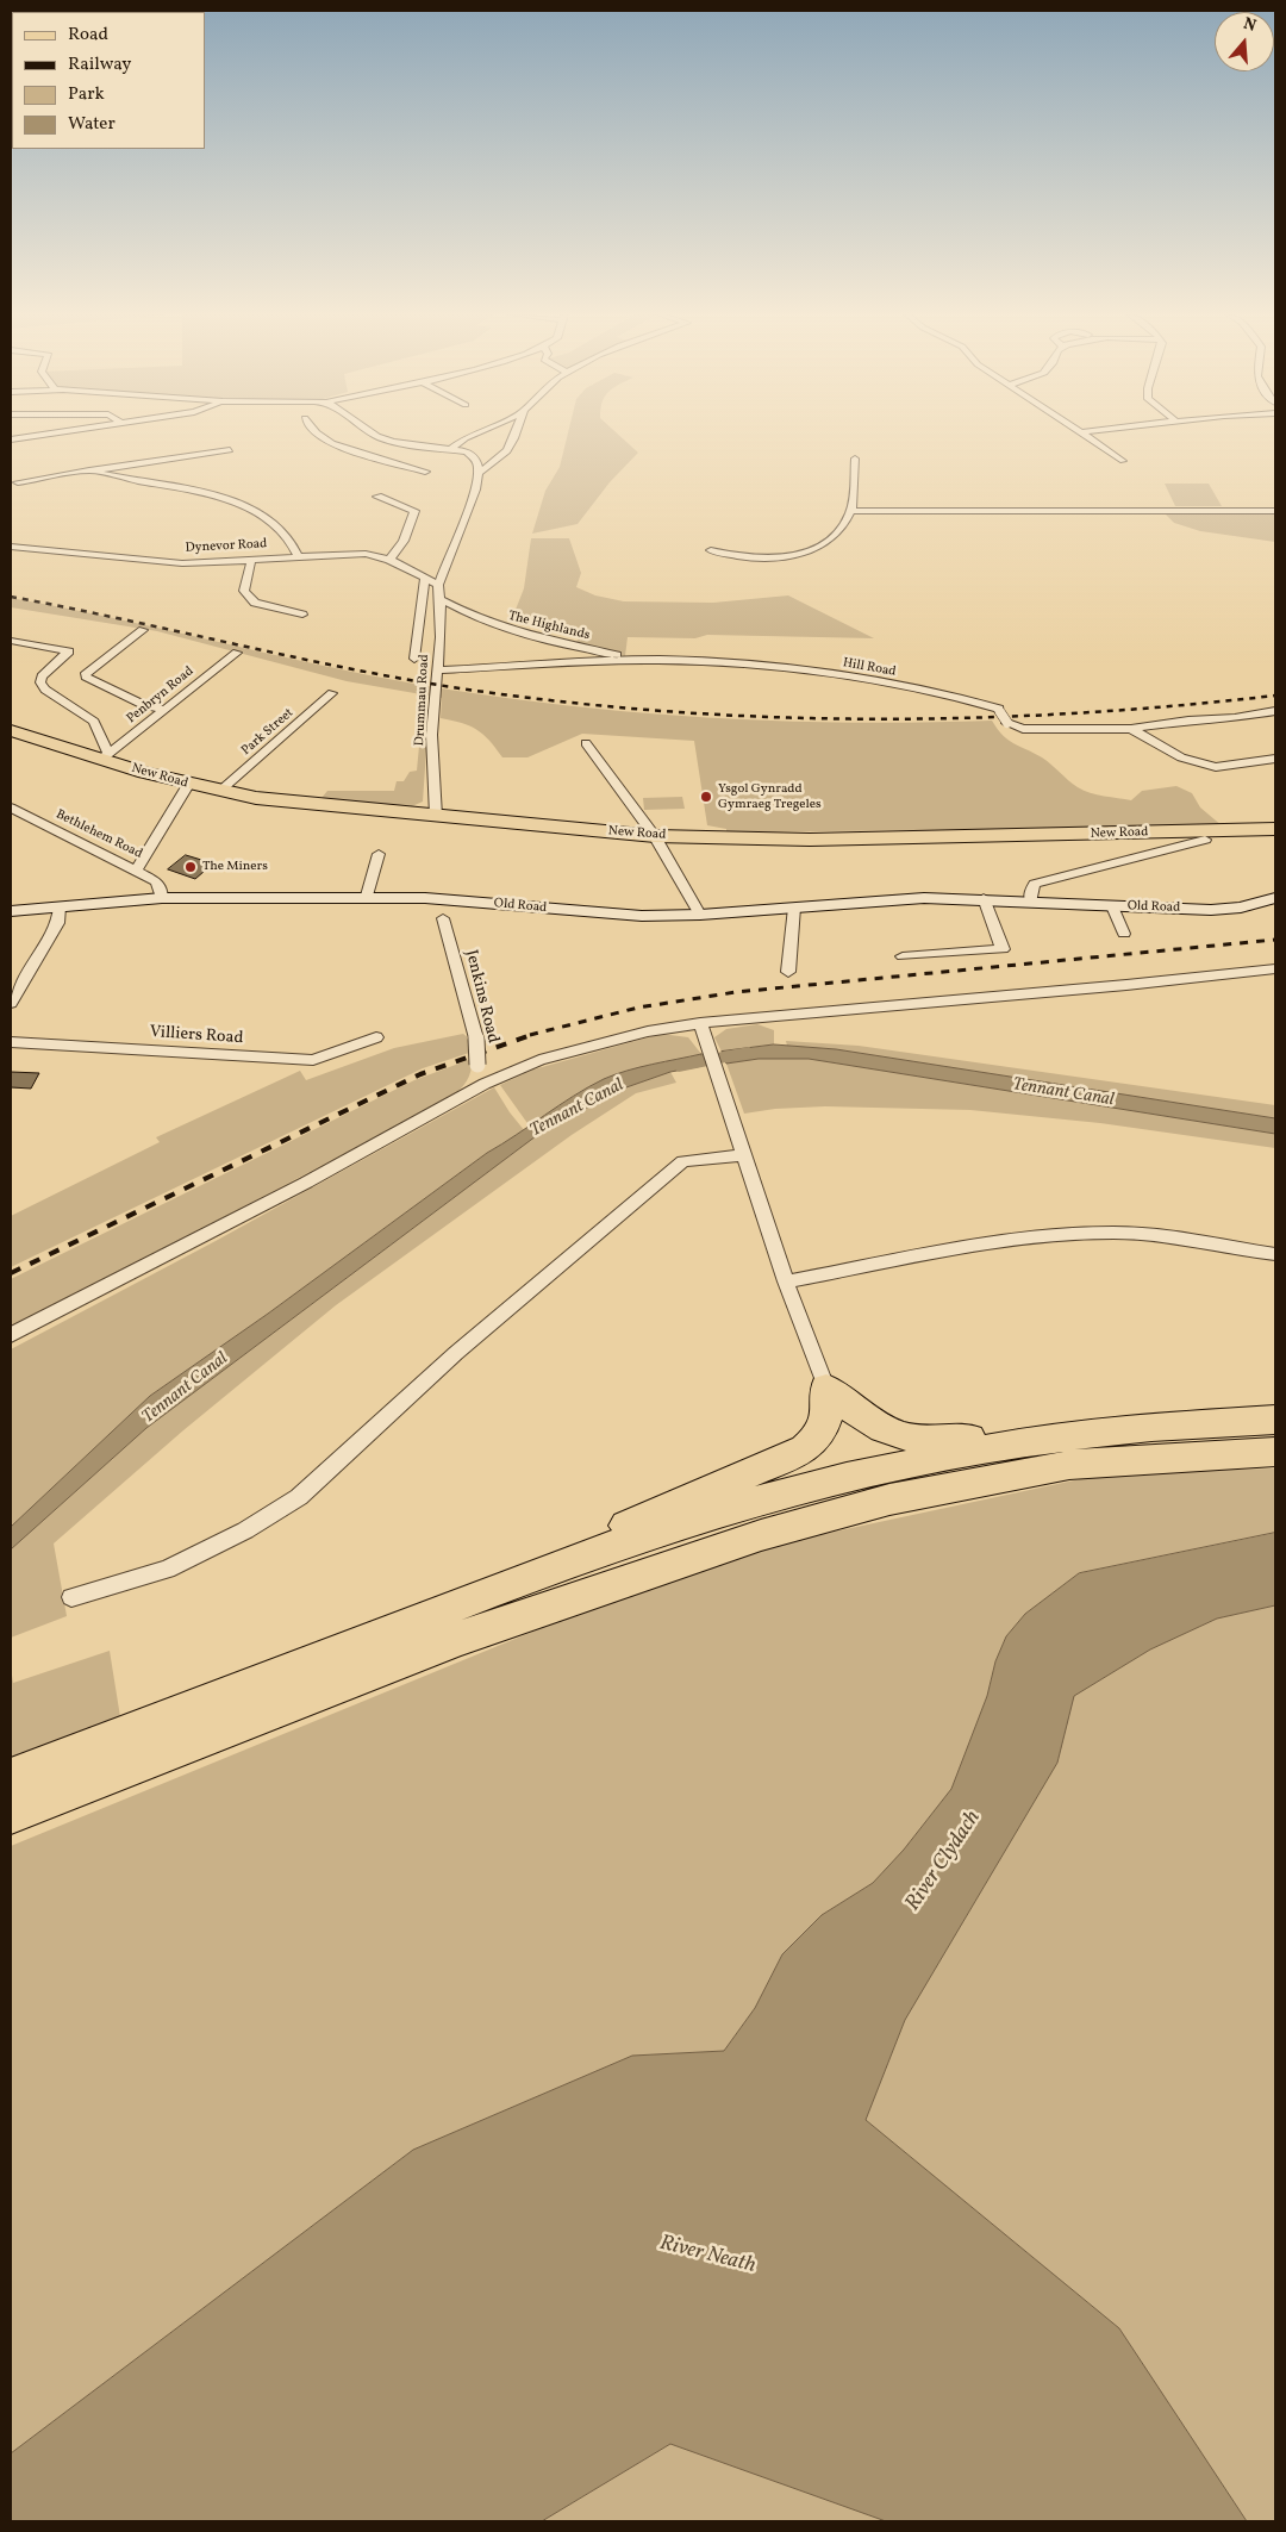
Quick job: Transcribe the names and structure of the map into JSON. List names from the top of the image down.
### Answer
{
  "streets": {
    "main road": ["New Road", "Old Road"],
    "street": [
      "Dynevor Road",
      "The Highlands",
      "Hill Road",
      "Penbryn Road",
      "Drummau Road",
      "Park Street",
      "Bethlehem Road",
      "Jenkins Road",
      "Villiers Road"
    ]
  },
  "crossings": [
    ["Dynevor Road", "Drummau Road"],
    ["The Highlands", "Hill Road"],
    ["The Highlands", "Drummau Road"],
    ["Hill Road", "Drummau Road"],
    ["Penbryn Road", "New Road"],
    ["Drummau Road", "New Road"],
    ["Park Street", "New Road"],
    ["Bethlehem Road", "Old Road"]
  ],
  "water": ["Tennant Canal", "River Clydach", "River Neath"],
  "places": ["Ysgol Gynradd Gymraeg Tregeles", "The Miners"],
  "legend": [
    "Road",
    "Railway",
    "Park",
    "Water"
  ],
  "north": "top"
}
